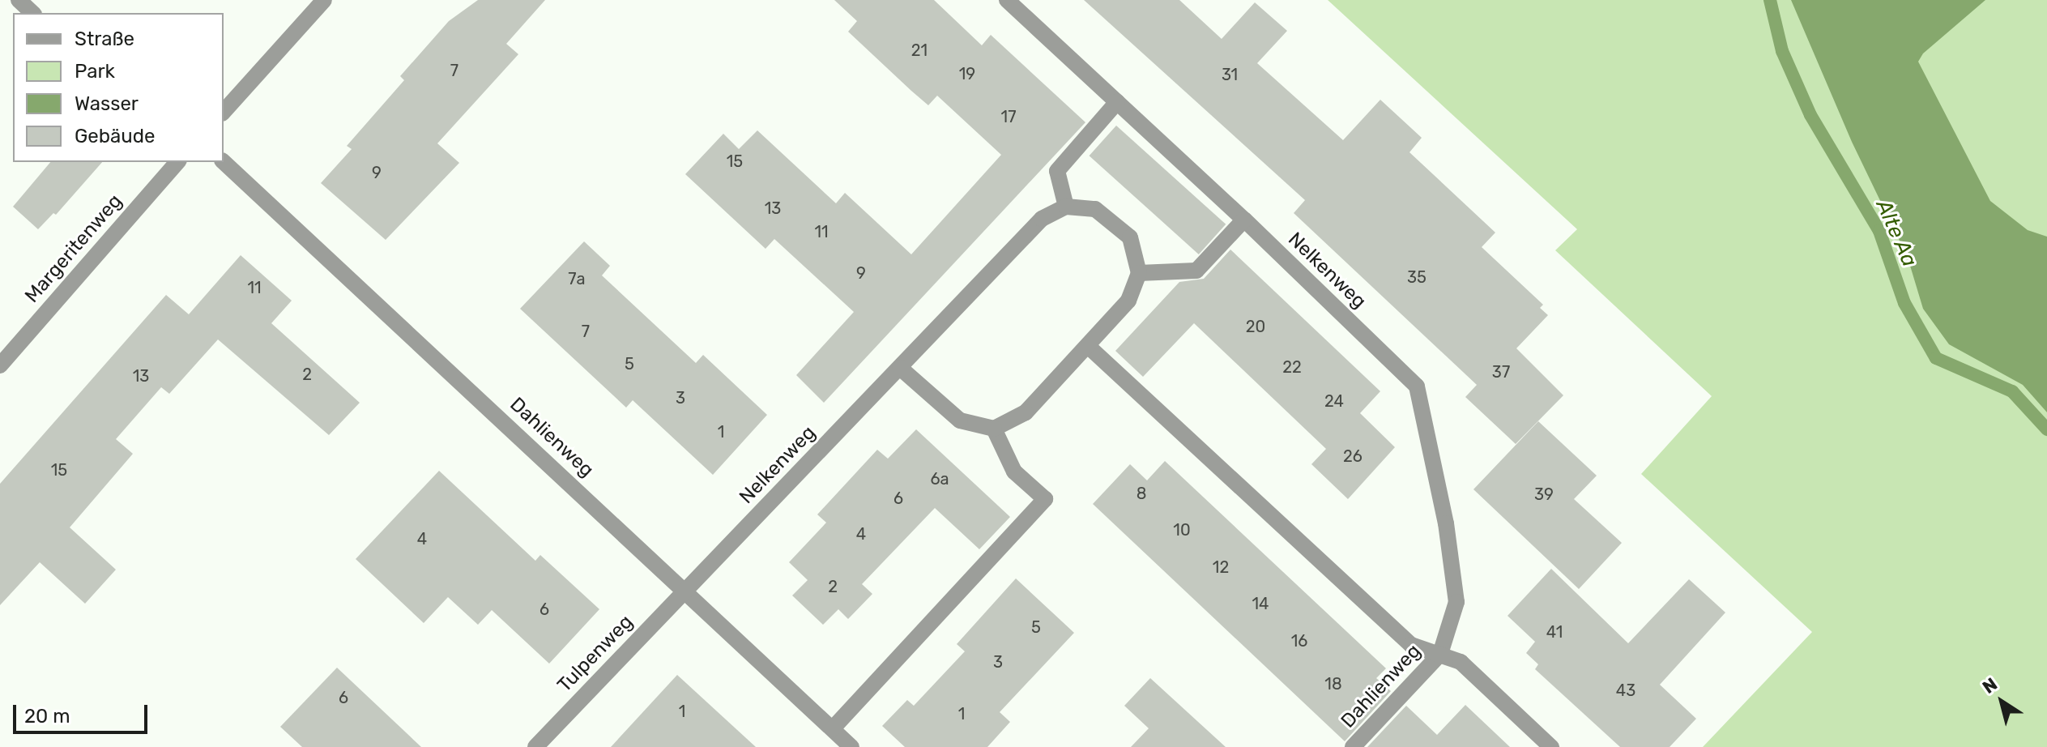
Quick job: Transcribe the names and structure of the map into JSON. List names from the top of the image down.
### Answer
{
  "streets": {
    "street": [
      "Margeritenweg",
      "Nelkenweg",
      "Dahlienweg",
      "Tulpenweg"
    ]
  },
  "crossings": [
    ["Nelkenweg", "Dahlienweg"],
    ["Nelkenweg", "Tulpenweg"],
    ["Dahlienweg", "Tulpenweg"]
  ],
  "water": ["Alte Aa"],
  "house_numbers": [
    "21",
    "7",
    "19",
    "31",
    "17",
    "15",
    "9",
    "13",
    "11",
    "9",
    "35",
    "7a",
    "11",
    "20",
    "7",
    "5",
    "22",
    "37",
    "2",
    "13",
    "3",
    "24",
    "1",
    "26",
    "15",
    "6a",
    "8",
    "39",
    "6",
    "10",
    "4",
    "4",
    "12",
    "2",
    "14",
    "6",
    "5",
    "41",
    "16",
    "3",
    "18",
    "43",
    "6",
    "1",
    "1"
  ],
  "legend": [
    "Straße",
    "Park",
    "Wasser",
    "Gebäude"
  ],
  "scale_bar": "20 m",
  "north": "top left"
}
